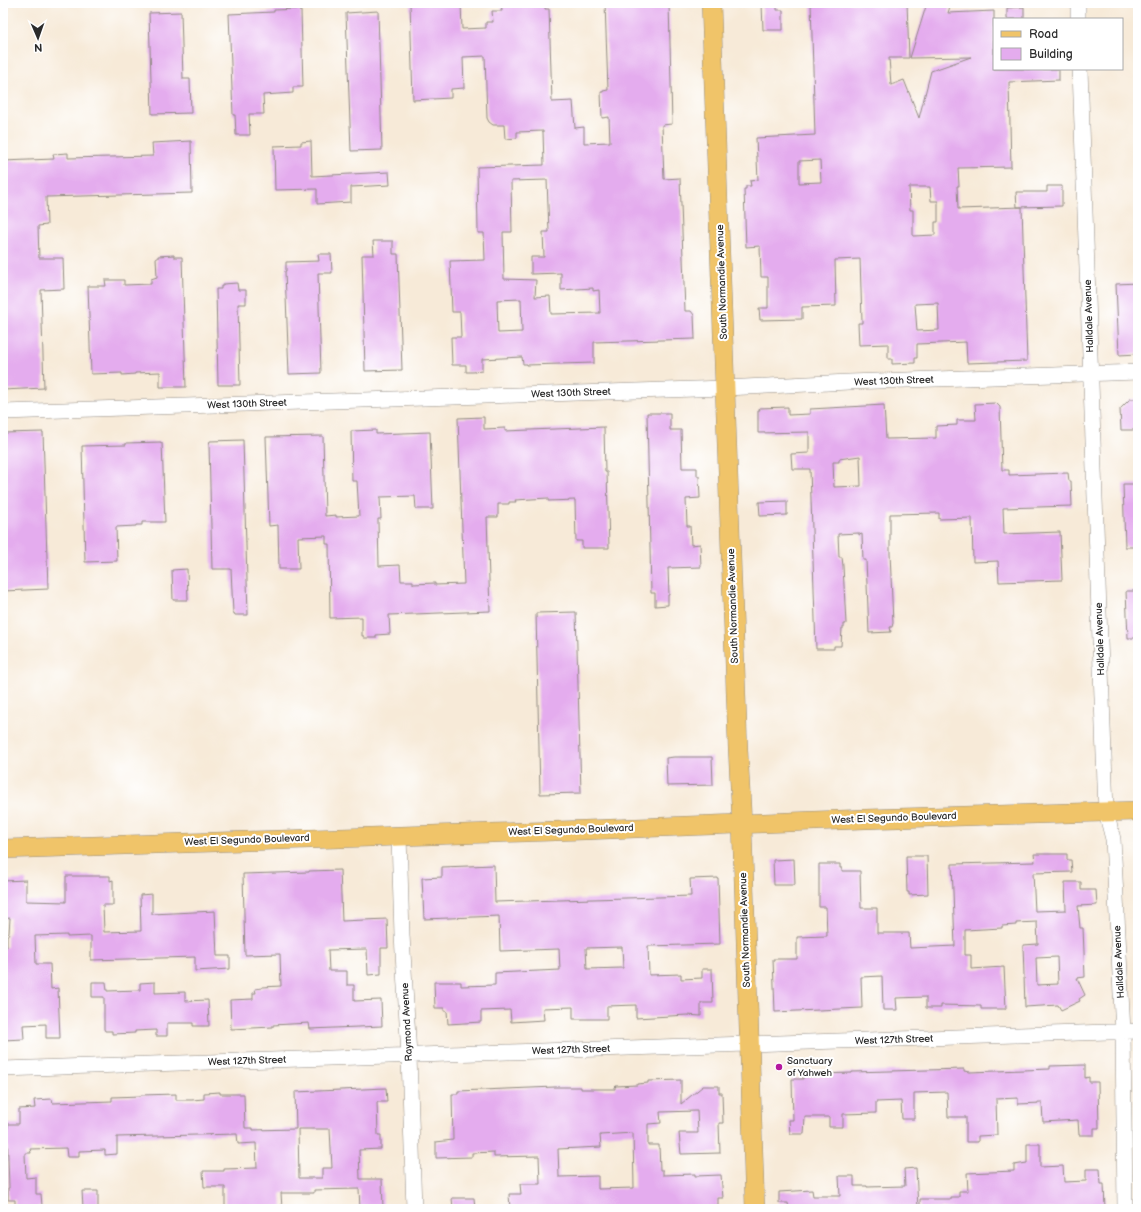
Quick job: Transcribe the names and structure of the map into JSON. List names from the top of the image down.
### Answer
{
  "streets": {
    "main road": ["South Normandie Avenue", "West El Segundo Boulevard"],
    "street": [
      "Halldale Avenue",
      "West 130th Street",
      "Raymond Avenue",
      "West 127th Street"
    ]
  },
  "crossings": [
    ["South Normandie Avenue", "West 130th Street"],
    ["South Normandie Avenue", "West El Segundo Boulevard"],
    ["South Normandie Avenue", "West 127th Street"],
    ["Halldale Avenue", "West 130th Street"],
    ["Halldale Avenue", "West El Segundo Boulevard"],
    ["Halldale Avenue", "West 127th Street"],
    ["West El Segundo Boulevard", "Raymond Avenue"],
    ["Raymond Avenue", "West 127th Street"]
  ],
  "places": ["Sanctuary of Yahweh"],
  "legend": ["Road", "Building"],
  "north": "bottom"
}
